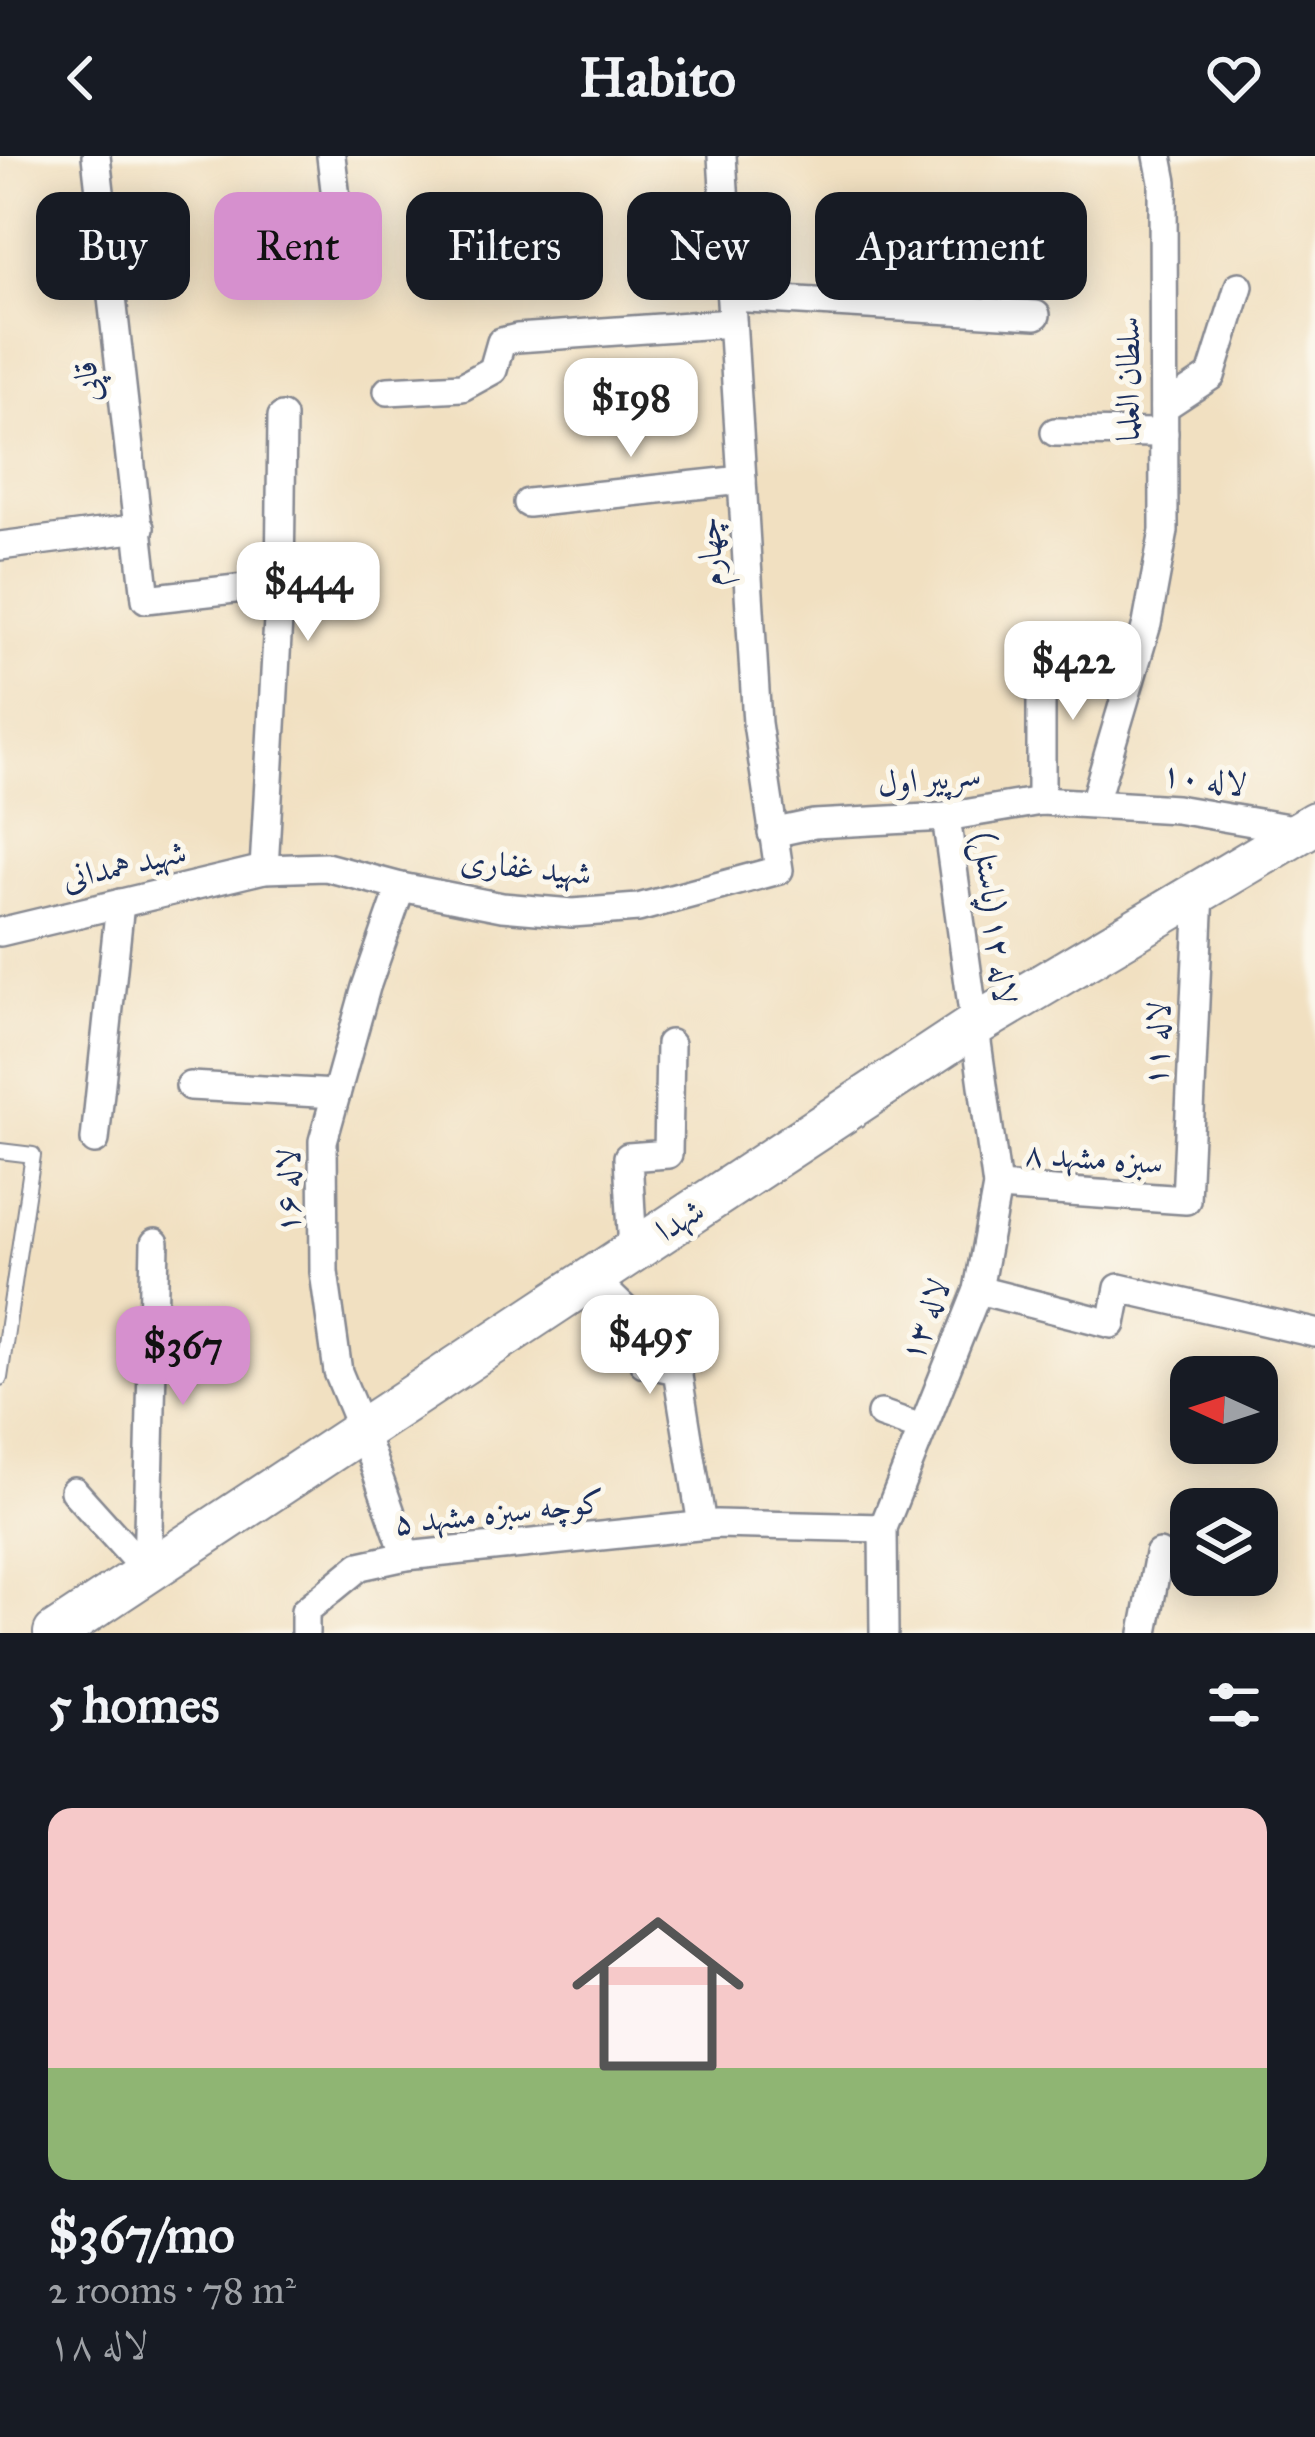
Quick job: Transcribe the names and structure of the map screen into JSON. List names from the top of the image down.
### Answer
{
  "streets": {
    "main road": ["شهدا"],
    "street": [
      "سلطان العلما",
      "قاپی",
      "چهارم",
      "سرپیر اول",
      "لاله ۱۰",
      "شهید همدانی",
      "شهید غفاری",
      "لاله ۱۲ (پاستل)",
      "۱۱ لاله",
      "۸ سبزه مشهد",
      "لاله ۱۶",
      "لاله ۱۳",
      "کوچه سبزه مشهد ۵"
    ]
  },
  "crossings": [
    ["سلطان العلما", "سرپیر اول"],
    ["سلطان العلما", "لاله ۱۰"],
    ["چهارم", "سرپیر اول"],
    ["چهارم", "شهید غفاری"],
    ["سرپیر اول", "لاله ۱۰"],
    ["سرپیر اول", "لاله ۱۲ (پاستل)"],
    ["لاله ۱۰", "شهدا"],
    ["شهید همدانی", "شهید غفاری"],
    ["شهید غفاری", "لاله ۱۶"],
    ["لاله ۱۲ (پاستل)", "شهدا"],
    ["لاله ۱۲ (پاستل)", "لاله ۱۳"],
    ["۱۱ لاله", "۸ سبزه مشهد"],
    ["۱۱ لاله", "شهدا"],
    ["۸ سبزه مشهد", "لاله ۱۳"],
    ["لاله ۱۶", "شهدا"],
    ["لاله ۱۶", "کوچه سبزه مشهد ۵"],
    ["شهدا", "لاله ۱۳"],
    ["لاله ۱۳", "کوچه سبزه مشهد ۵"]
  ],
  "north": "left",
  "page": {
    "header": "Habito",
    "chip": [
      "Buy",
      "Rent",
      "Filters",
      "New",
      "Apartment"
    ],
    "price": [
      "$198",
      "$444",
      "$422",
      "$495",
      "$367"
    ],
    "heading": "5 homes",
    "list": [
      {
        "name": "$367/mo",
        "note": "2 rooms · 78 m² · لاله ۱۸"
      }
    ]
  }
}
